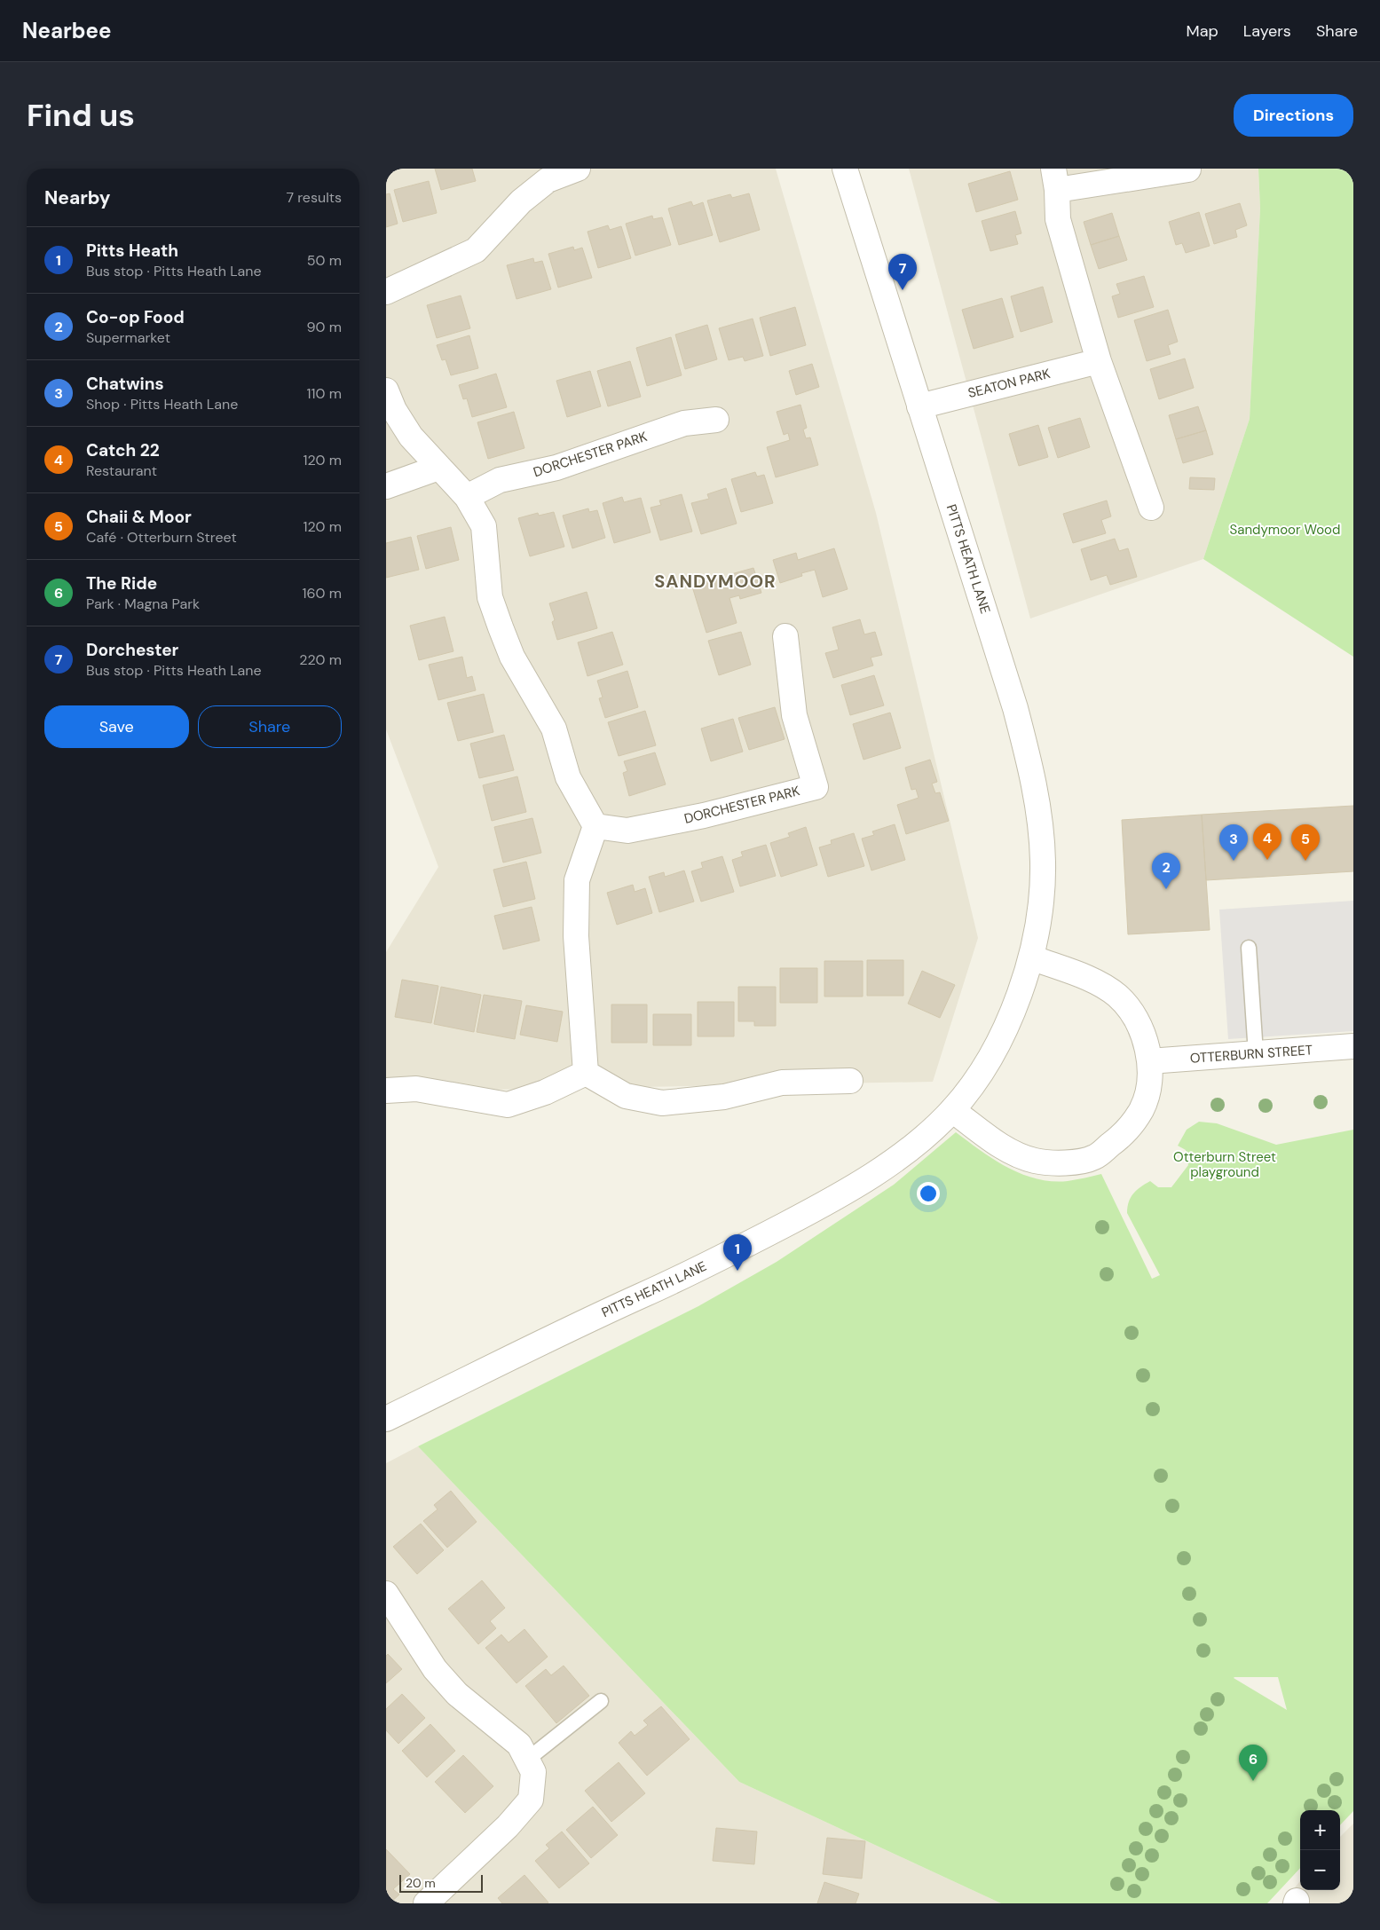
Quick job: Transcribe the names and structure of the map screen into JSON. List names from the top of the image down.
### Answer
{
  "streets": {
    "street": [
      "SEATON PARK",
      "DORCHESTER PARK",
      "PITTS HEATH LANE",
      "OTTERBURN STREET"
    ]
  },
  "crossings": [
    ["SEATON PARK", "PITTS HEATH LANE"]
  ],
  "districts": ["SANDYMOOR"],
  "parks": ["Sandymoor Wood", "Otterburn Street playground"],
  "scale_bar": "20 m",
  "page": {
    "header": "Nearbee",
    "nav": ["Map", "Layers", "Share"],
    "buttons": [
      "Directions",
      ["Save", "Share"]
    ],
    "title": "Find us",
    "heading": ["Nearby", "7 results"],
    "list": [
      {
        "mark": "1",
        "name": "Pitts Heath",
        "note": "Bus stop · Pitts Heath Lane",
        "value": "50 m"
      },
      {
        "mark": "2",
        "name": "Co-op Food",
        "note": "Supermarket",
        "value": "90 m"
      },
      {
        "mark": "3",
        "name": "Chatwins",
        "note": "Shop · Pitts Heath Lane",
        "value": "110 m"
      },
      {
        "mark": "4",
        "name": "Catch 22",
        "note": "Restaurant",
        "value": "120 m"
      },
      {
        "mark": "5",
        "name": "Chaii & Moor",
        "note": "Café · Otterburn Street",
        "value": "120 m"
      },
      {
        "mark": "6",
        "name": "The Ride",
        "note": "Park · Magna Park",
        "value": "160 m"
      },
      {
        "mark": "7",
        "name": "Dorchester",
        "note": "Bus stop · Pitts Heath Lane",
        "value": "220 m"
      }
    ],
    "pins": [
      "7",
      "4",
      "3",
      "5",
      "2",
      "1",
      "6"
    ],
    "map_buttons": ["+", "−"],
    "scale": "20 m"
  }
}
